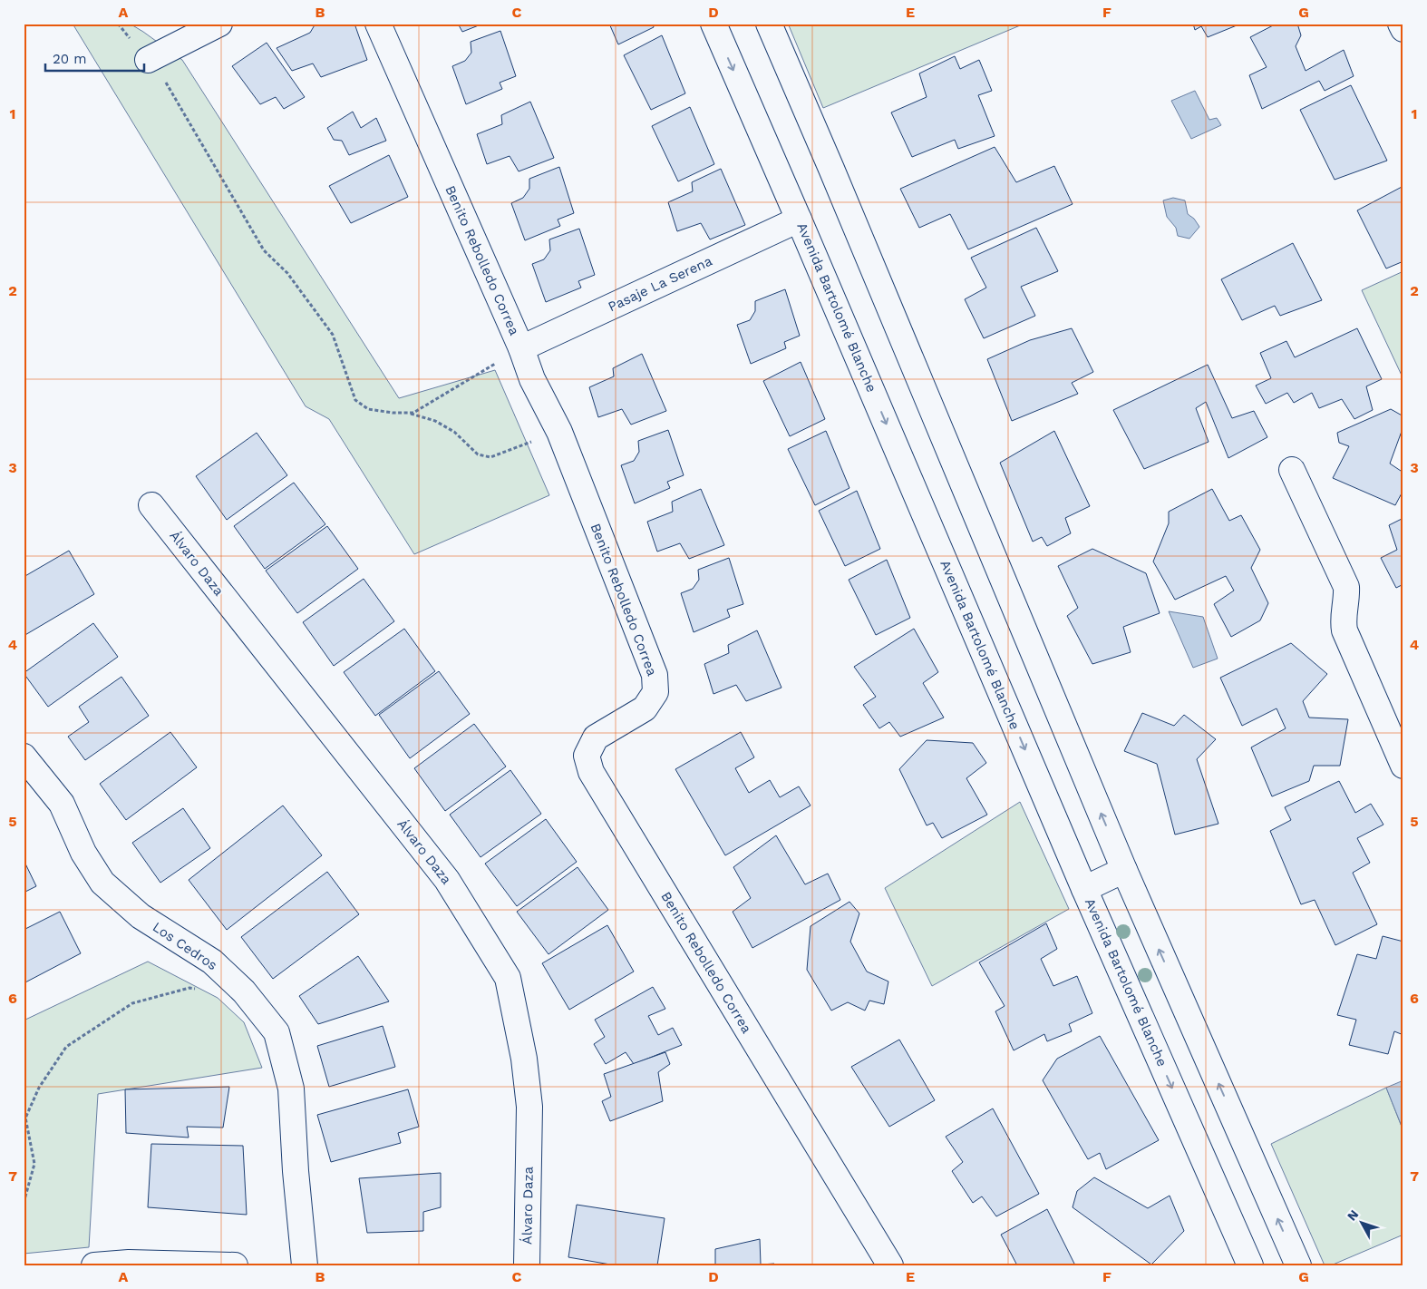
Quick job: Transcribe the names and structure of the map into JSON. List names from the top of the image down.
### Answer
{
  "streets": {
    "street": [
      "Benito Rebolledo Correa",
      "Pasaje La Serena",
      "Avenida Bartolomé Blanche",
      "Álvaro Daza",
      "Los Cedros"
    ]
  },
  "crossings": [
    ["Benito Rebolledo Correa", "Pasaje La Serena"],
    ["Pasaje La Serena", "Avenida Bartolomé Blanche"]
  ],
  "scale_bar": "20 m",
  "north": "top left",
  "grid": {
    "columns": [
      "A",
      "B",
      "C",
      "D",
      "E",
      "F",
      "G"
    ],
    "rows": [
      "1",
      "2",
      "3",
      "4",
      "5",
      "6",
      "7"
    ]
  }
}
